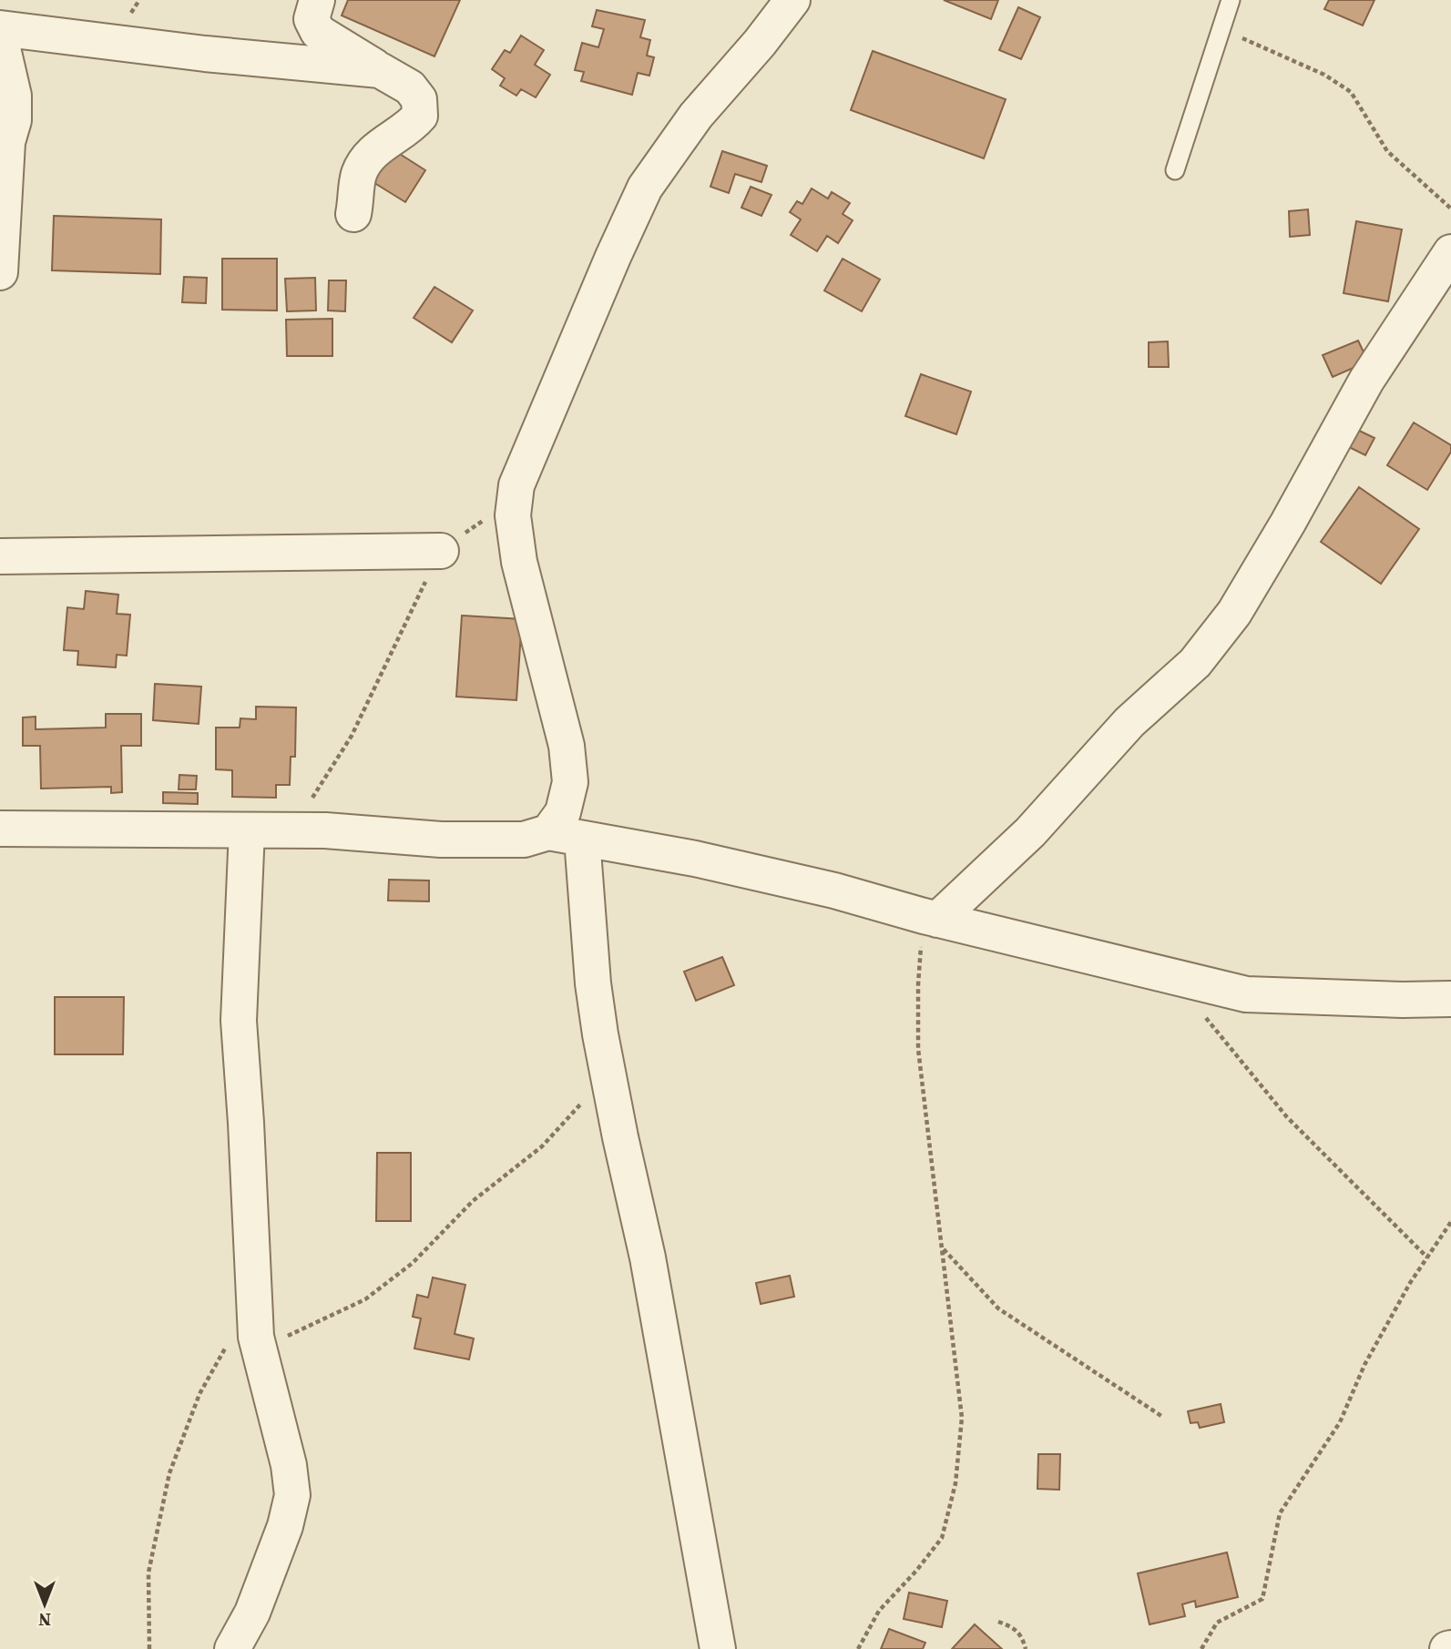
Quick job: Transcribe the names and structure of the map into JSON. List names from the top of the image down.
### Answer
{
  "north": "bottom"
}
